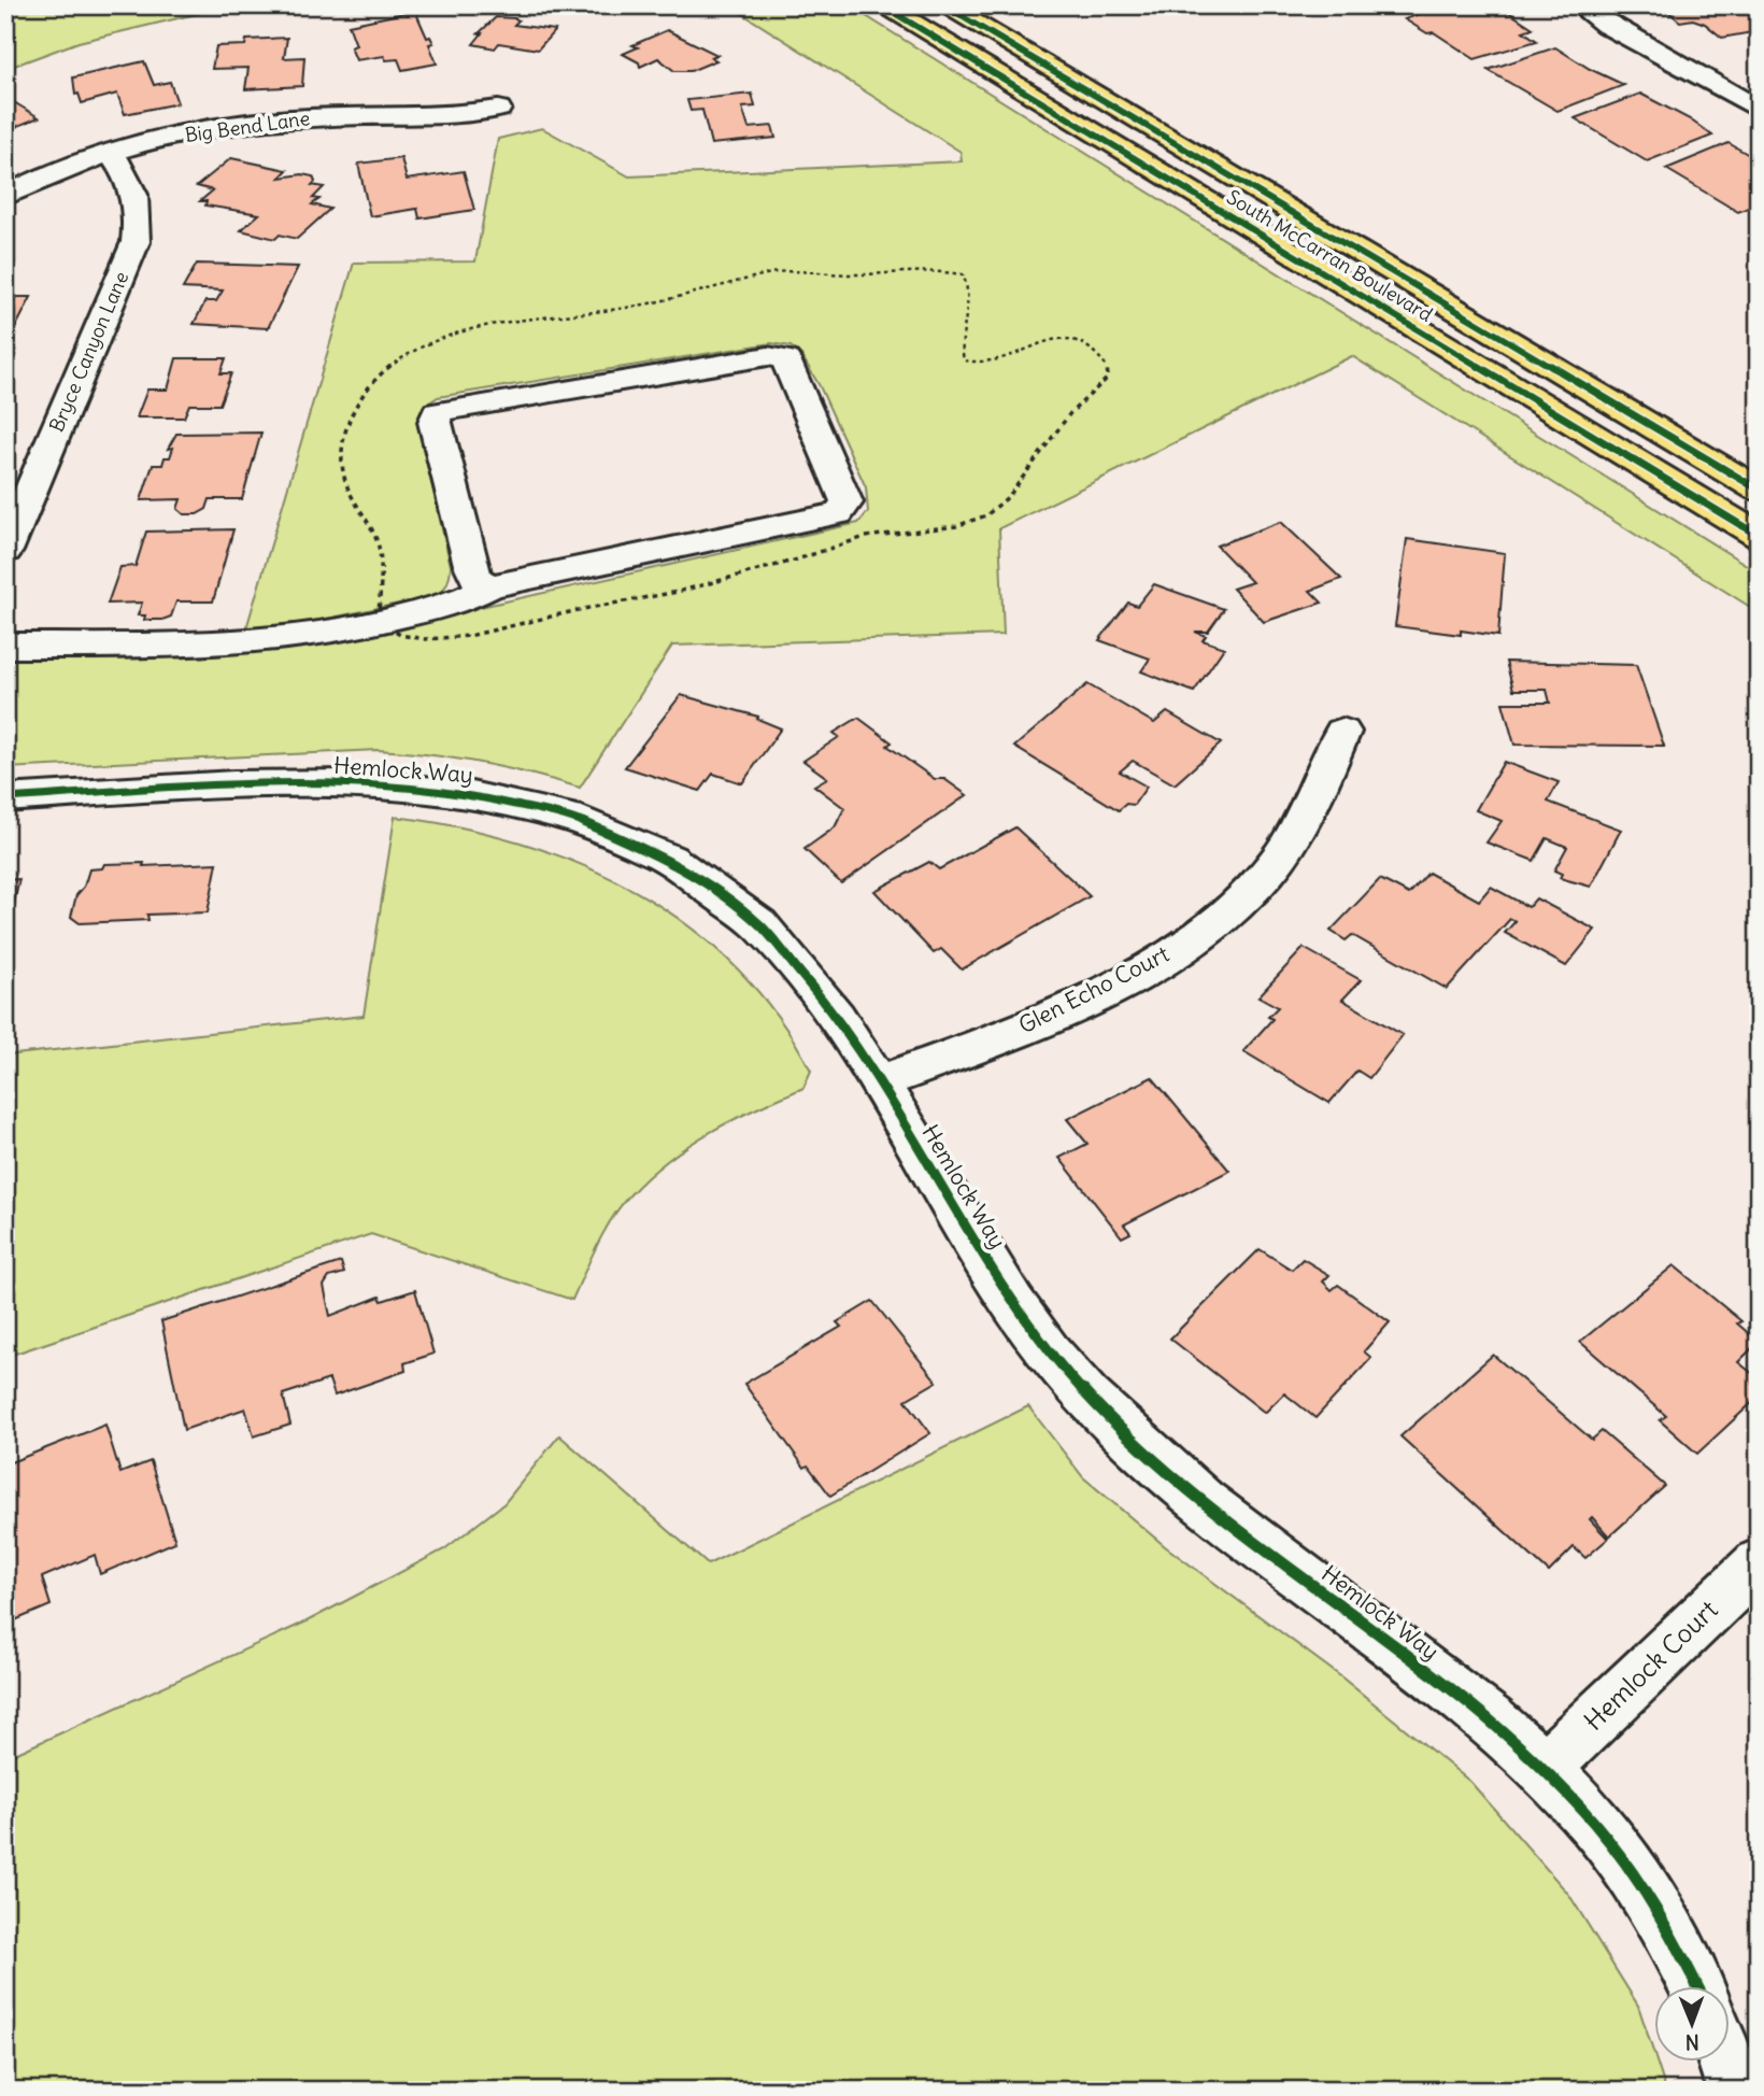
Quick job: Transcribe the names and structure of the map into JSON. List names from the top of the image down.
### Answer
{
  "streets": {
    "main road": ["South McCarran Boulevard"],
    "street": [
      "Big Bend Lane",
      "Bryce Canyon Lane",
      "Hemlock Way",
      "Glen Echo Court",
      "Hemlock Court"
    ]
  },
  "crossings": [
    ["Big Bend Lane", "Bryce Canyon Lane"],
    ["Hemlock Way", "Glen Echo Court"],
    ["Hemlock Way", "Hemlock Court"]
  ],
  "north": "bottom"
}
